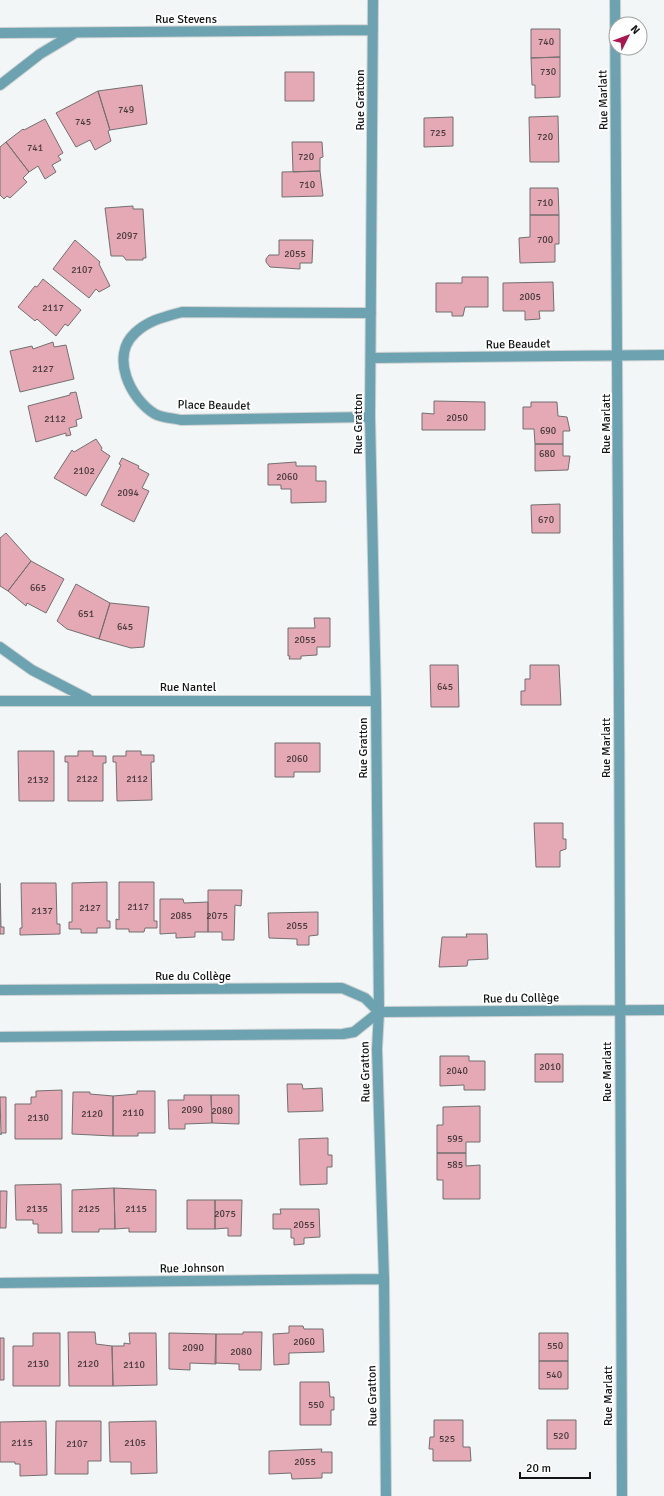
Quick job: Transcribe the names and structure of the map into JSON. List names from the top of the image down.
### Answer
{
  "streets": {
    "street": [
      "Rue Stevens",
      "Rue Gratton",
      "Rue Marlatt",
      "Rue Beaudet",
      "Place Beaudet",
      "Rue Nantel",
      "Rue du Collège",
      "Rue Johnson"
    ]
  },
  "crossings": [
    ["Rue Stevens", "Rue Gratton"],
    ["Rue Gratton", "Rue Beaudet"],
    ["Rue Gratton", "Place Beaudet"],
    ["Rue Gratton", "Rue Nantel"],
    ["Rue Gratton", "Rue du Collège"],
    ["Rue Gratton", "Rue Johnson"],
    ["Rue Marlatt", "Rue Beaudet"],
    ["Rue Marlatt", "Rue du Collège"]
  ],
  "house_numbers": [
    "740",
    "730",
    "749",
    "745",
    "725",
    "720",
    "741",
    "720",
    "710",
    "710",
    "2097",
    "700",
    "2055",
    "2107",
    "2005",
    "2117",
    "2127",
    "2050",
    "2112",
    "690",
    "680",
    "2102",
    "2060",
    "2094",
    "670",
    "665",
    "651",
    "645",
    "2055",
    "645",
    "2060",
    "2122",
    "2112",
    "2132",
    "2117",
    "2127",
    "2137",
    "2085",
    "2075",
    "2055",
    "2010",
    "2040",
    "2090",
    "2080",
    "2110",
    "2120",
    "2130",
    "595",
    "585",
    "2135",
    "2125",
    "2115",
    "2075",
    "2055",
    "2060",
    "550",
    "2090",
    "2080",
    "2130",
    "2120",
    "2110",
    "540",
    "550",
    "520",
    "525",
    "2115",
    "2105",
    "2107",
    "2055"
  ],
  "scale_bar": "20 m",
  "north": "top right"
}
